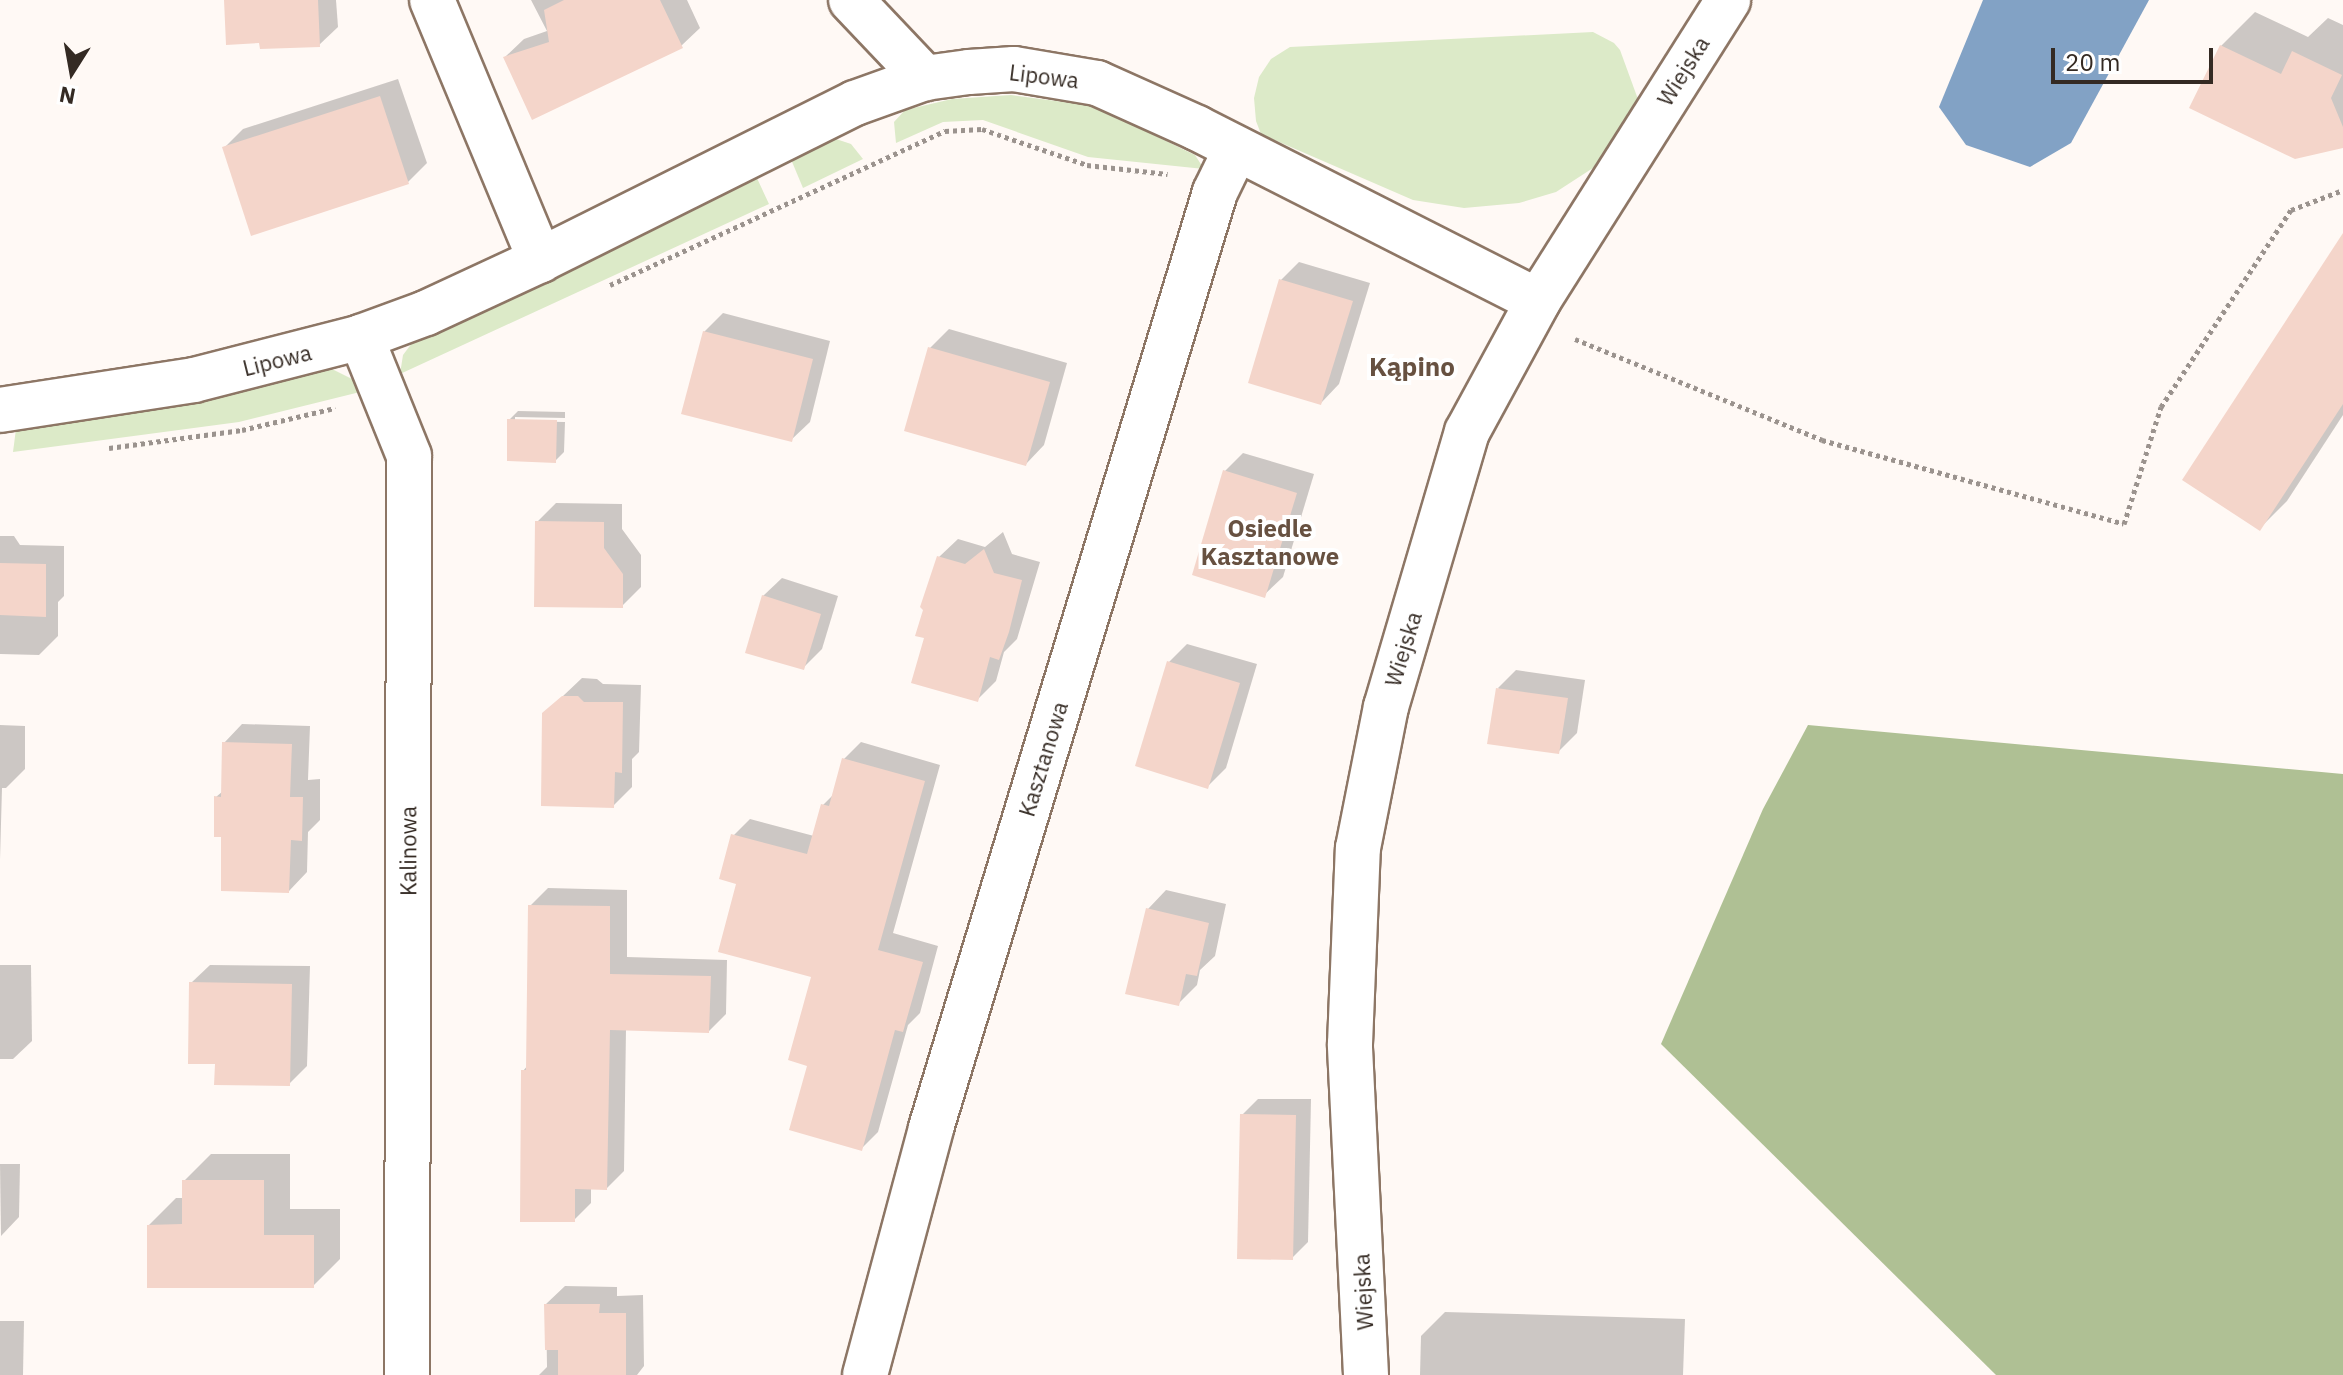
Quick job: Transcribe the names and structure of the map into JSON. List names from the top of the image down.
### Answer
{
  "streets": {
    "street": [
      "Wiejska",
      "Lipowa",
      "Kasztanowa",
      "Kalinowa"
    ]
  },
  "crossings": [
    ["Wiejska", "Lipowa"],
    ["Lipowa", "Kasztanowa"],
    ["Lipowa", "Kalinowa"]
  ],
  "districts": ["Kąpino", "Osiedle Kasztanowe"],
  "scale_bar": "20 m",
  "north": "bottom"
}
